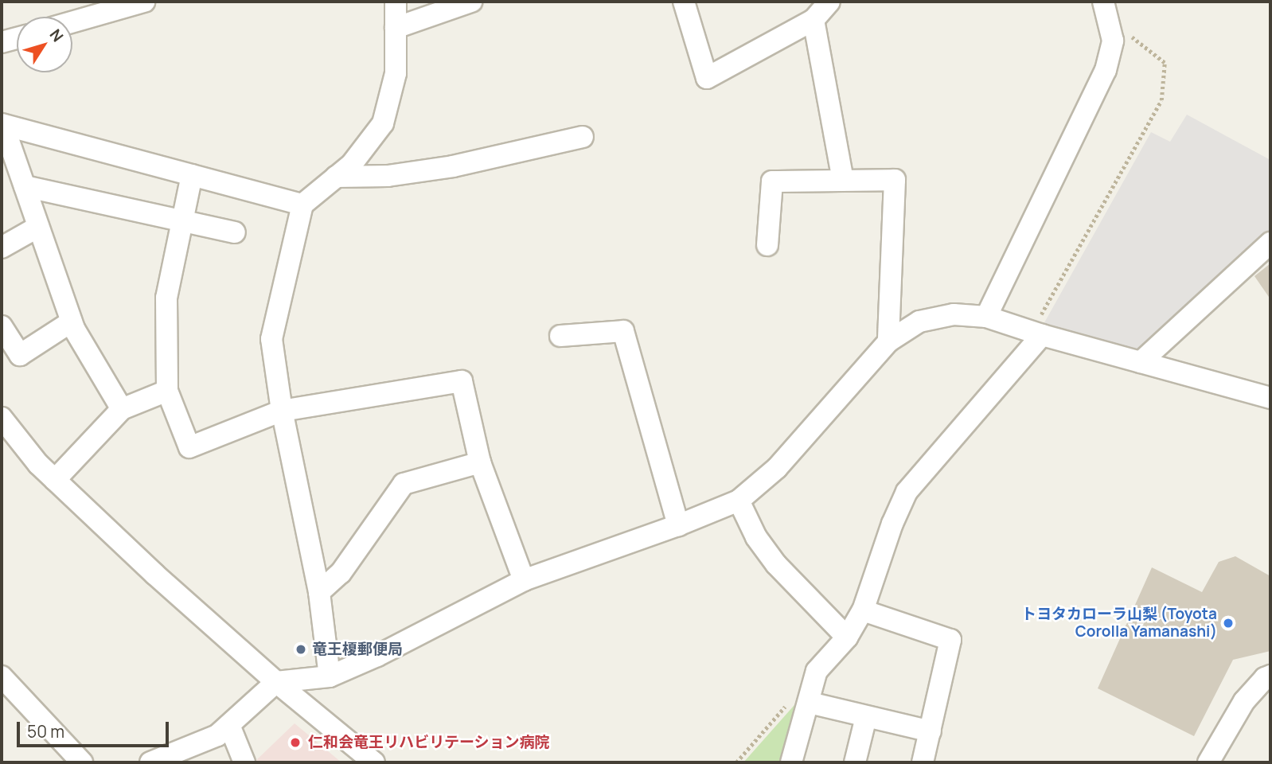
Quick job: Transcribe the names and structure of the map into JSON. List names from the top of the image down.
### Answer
{
  "places": ["トヨタカローラ山梨 (Toyota Corolla Yamanashi)", "竜王榎郵便局", "仁和会竜王リハビリテーション病院"],
  "scale_bar": "50 m",
  "north": "top right"
}
